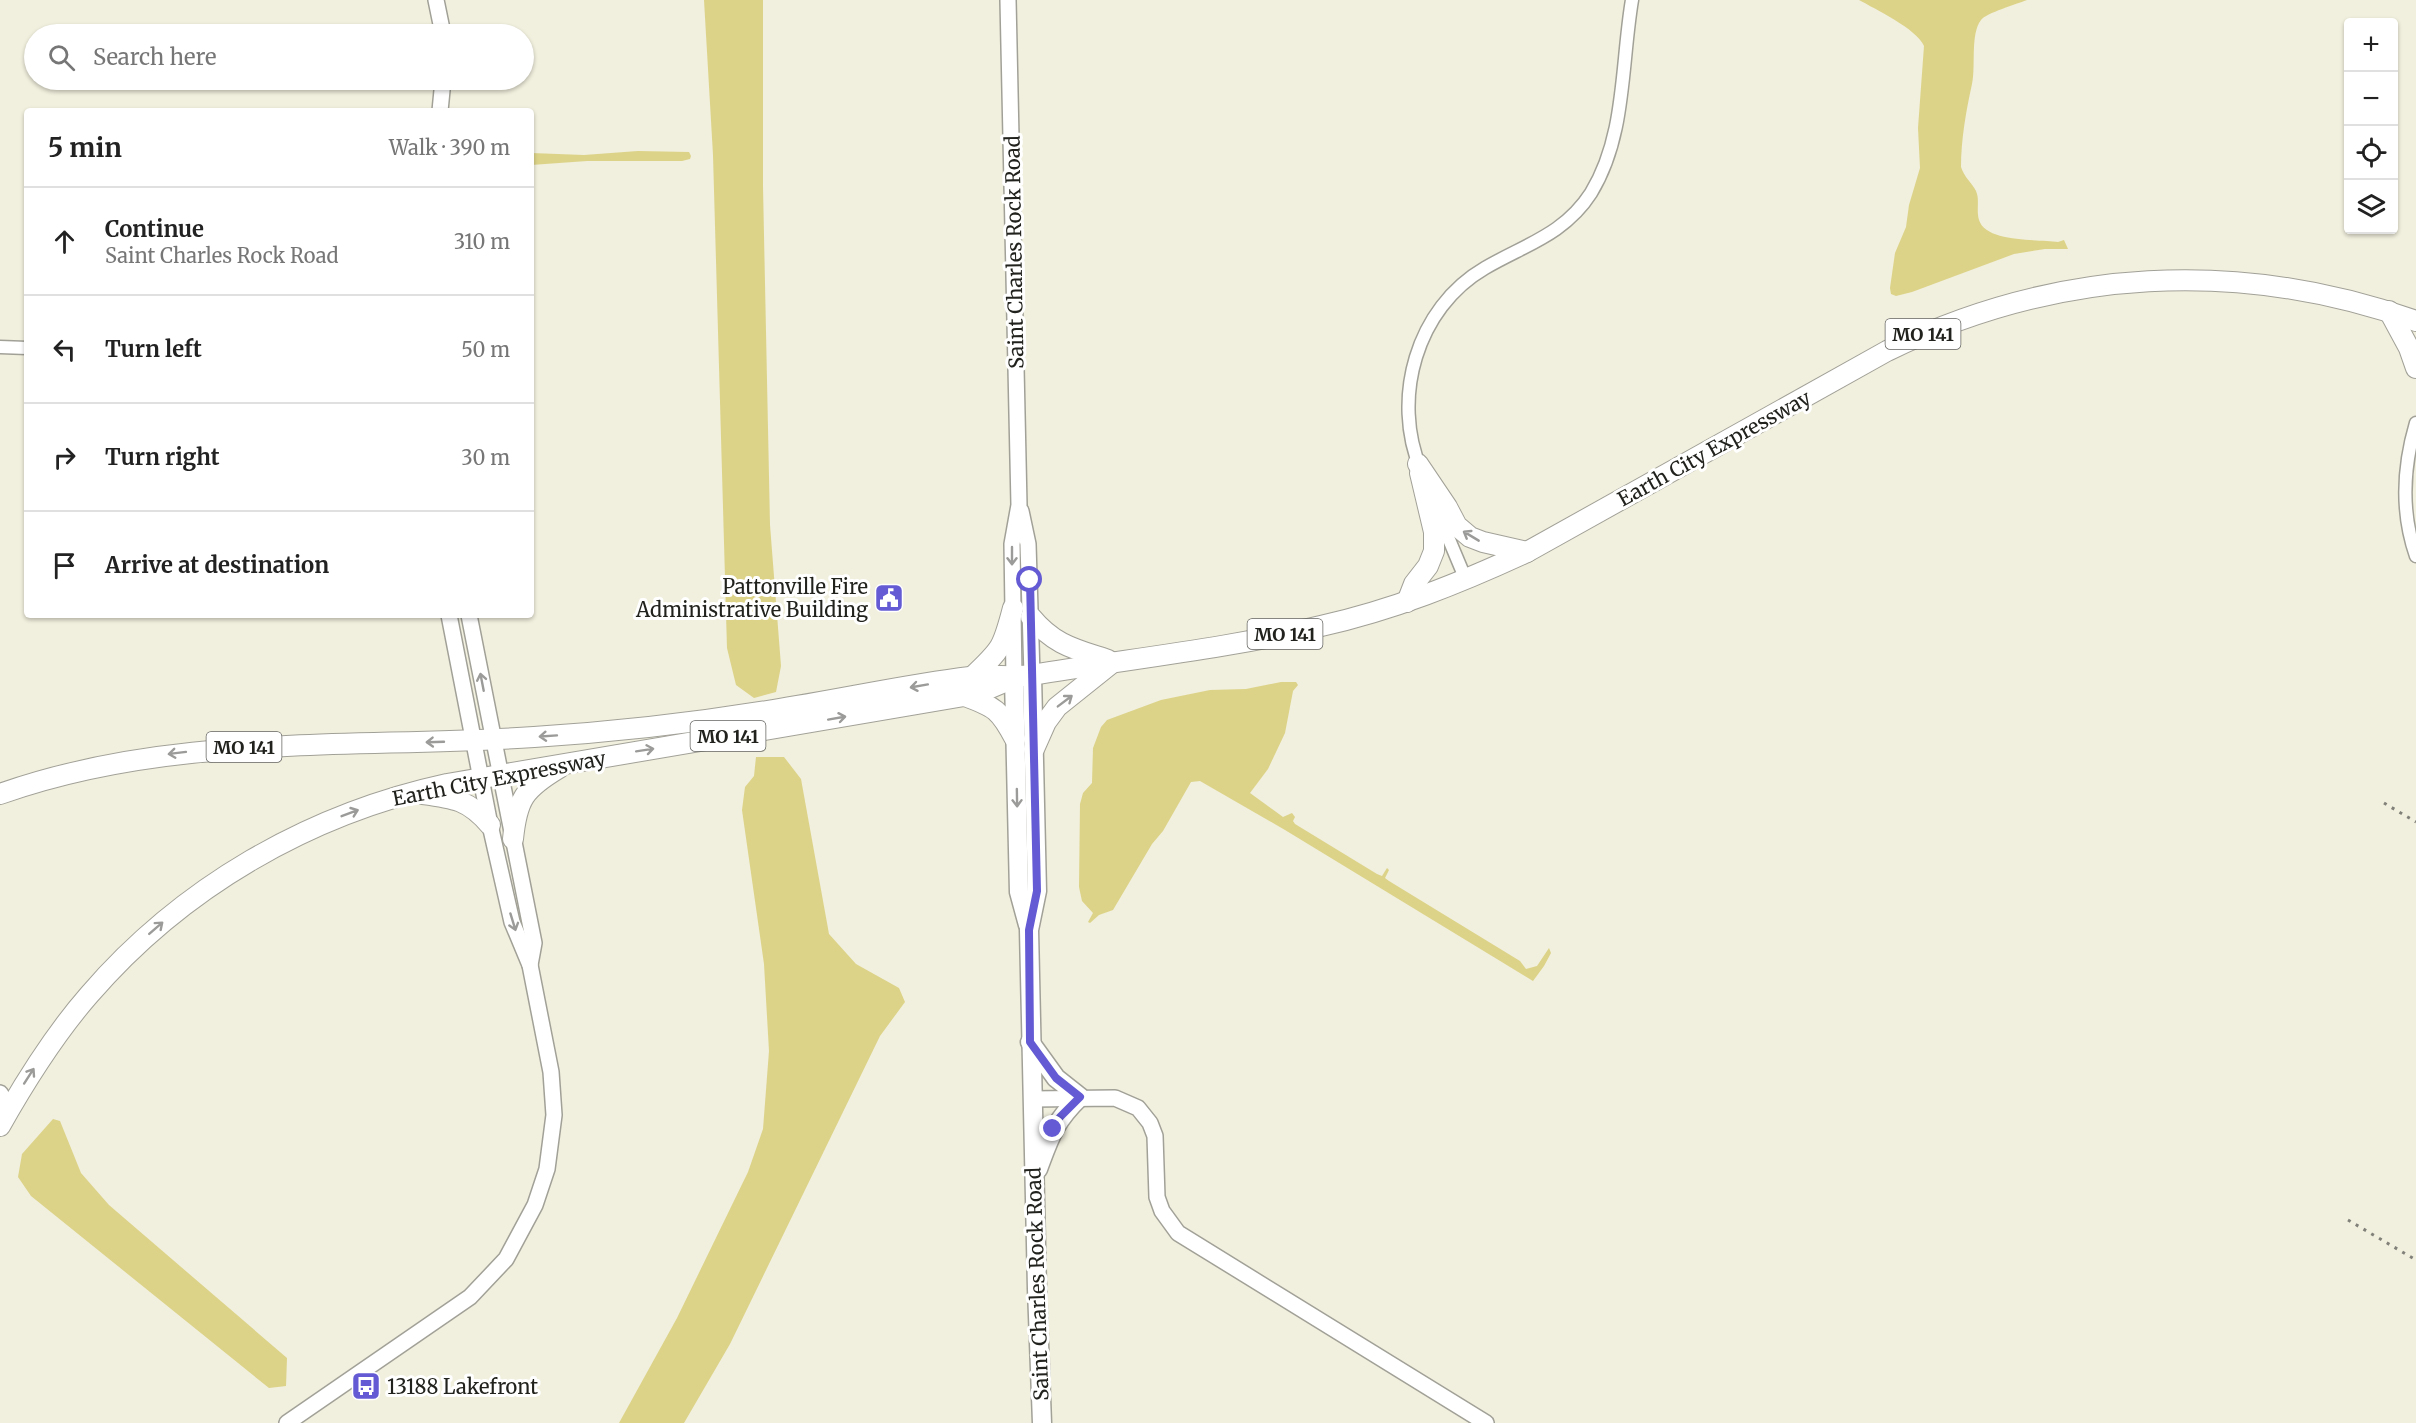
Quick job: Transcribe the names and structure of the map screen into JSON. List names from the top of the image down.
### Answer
{
  "streets": {
    "highway": ["MO 141", "Earth City Expressway"],
    "main road": ["Saint Charles Rock Road"]
  },
  "crossings": [
    ["Saint Charles Rock Road", "Earth City Expressway"]
  ],
  "places": {
    "public building": ["Pattonville Fire Administrative Building"],
    "bus stop": ["13188 Lakefront"]
  },
  "page": {
    "map_buttons": ["+", "−"],
    "search": "Search here",
    "heading": ["5 min", "Walk · 390 m"],
    "list": [
      ["Continue", "Saint Charles Rock Road", "310 m"],
      ["Turn left", "50 m"],
      ["Turn right", "30 m"],
      "Arrive at destination"
    ]
  }
}
